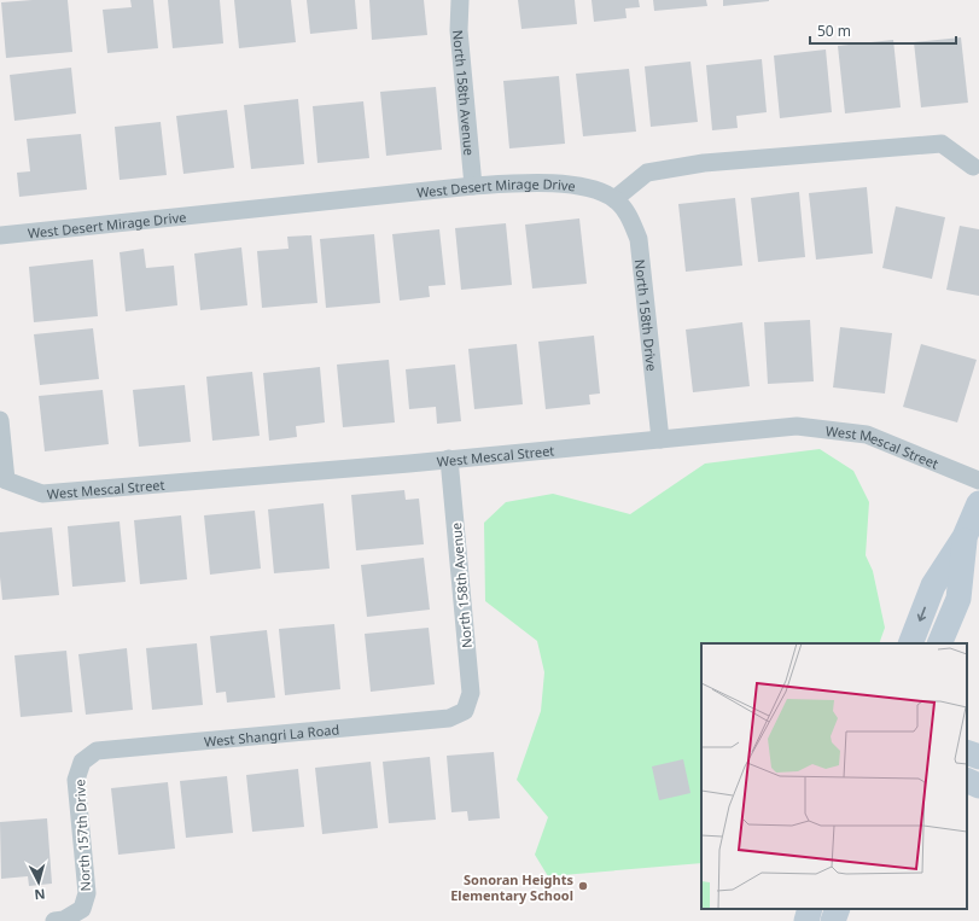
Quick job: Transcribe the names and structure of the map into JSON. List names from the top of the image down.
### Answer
{
  "streets": {
    "street": [
      "North 158th Avenue",
      "West Desert Mirage Drive",
      "North 158th Drive",
      "West Mescal Street",
      "West Shangri La Road",
      "North 157th Drive"
    ]
  },
  "crossings": [
    ["North 158th Avenue", "West Desert Mirage Drive"],
    ["North 158th Avenue", "West Mescal Street"],
    ["North 158th Avenue", "West Shangri La Road"],
    ["West Desert Mirage Drive", "North 158th Drive"],
    ["North 158th Drive", "West Mescal Street"],
    ["West Shangri La Road", "North 157th Drive"]
  ],
  "places": ["Sonoran Heights Elementary School"],
  "scale_bar": "50 m",
  "north": "bottom"
}
